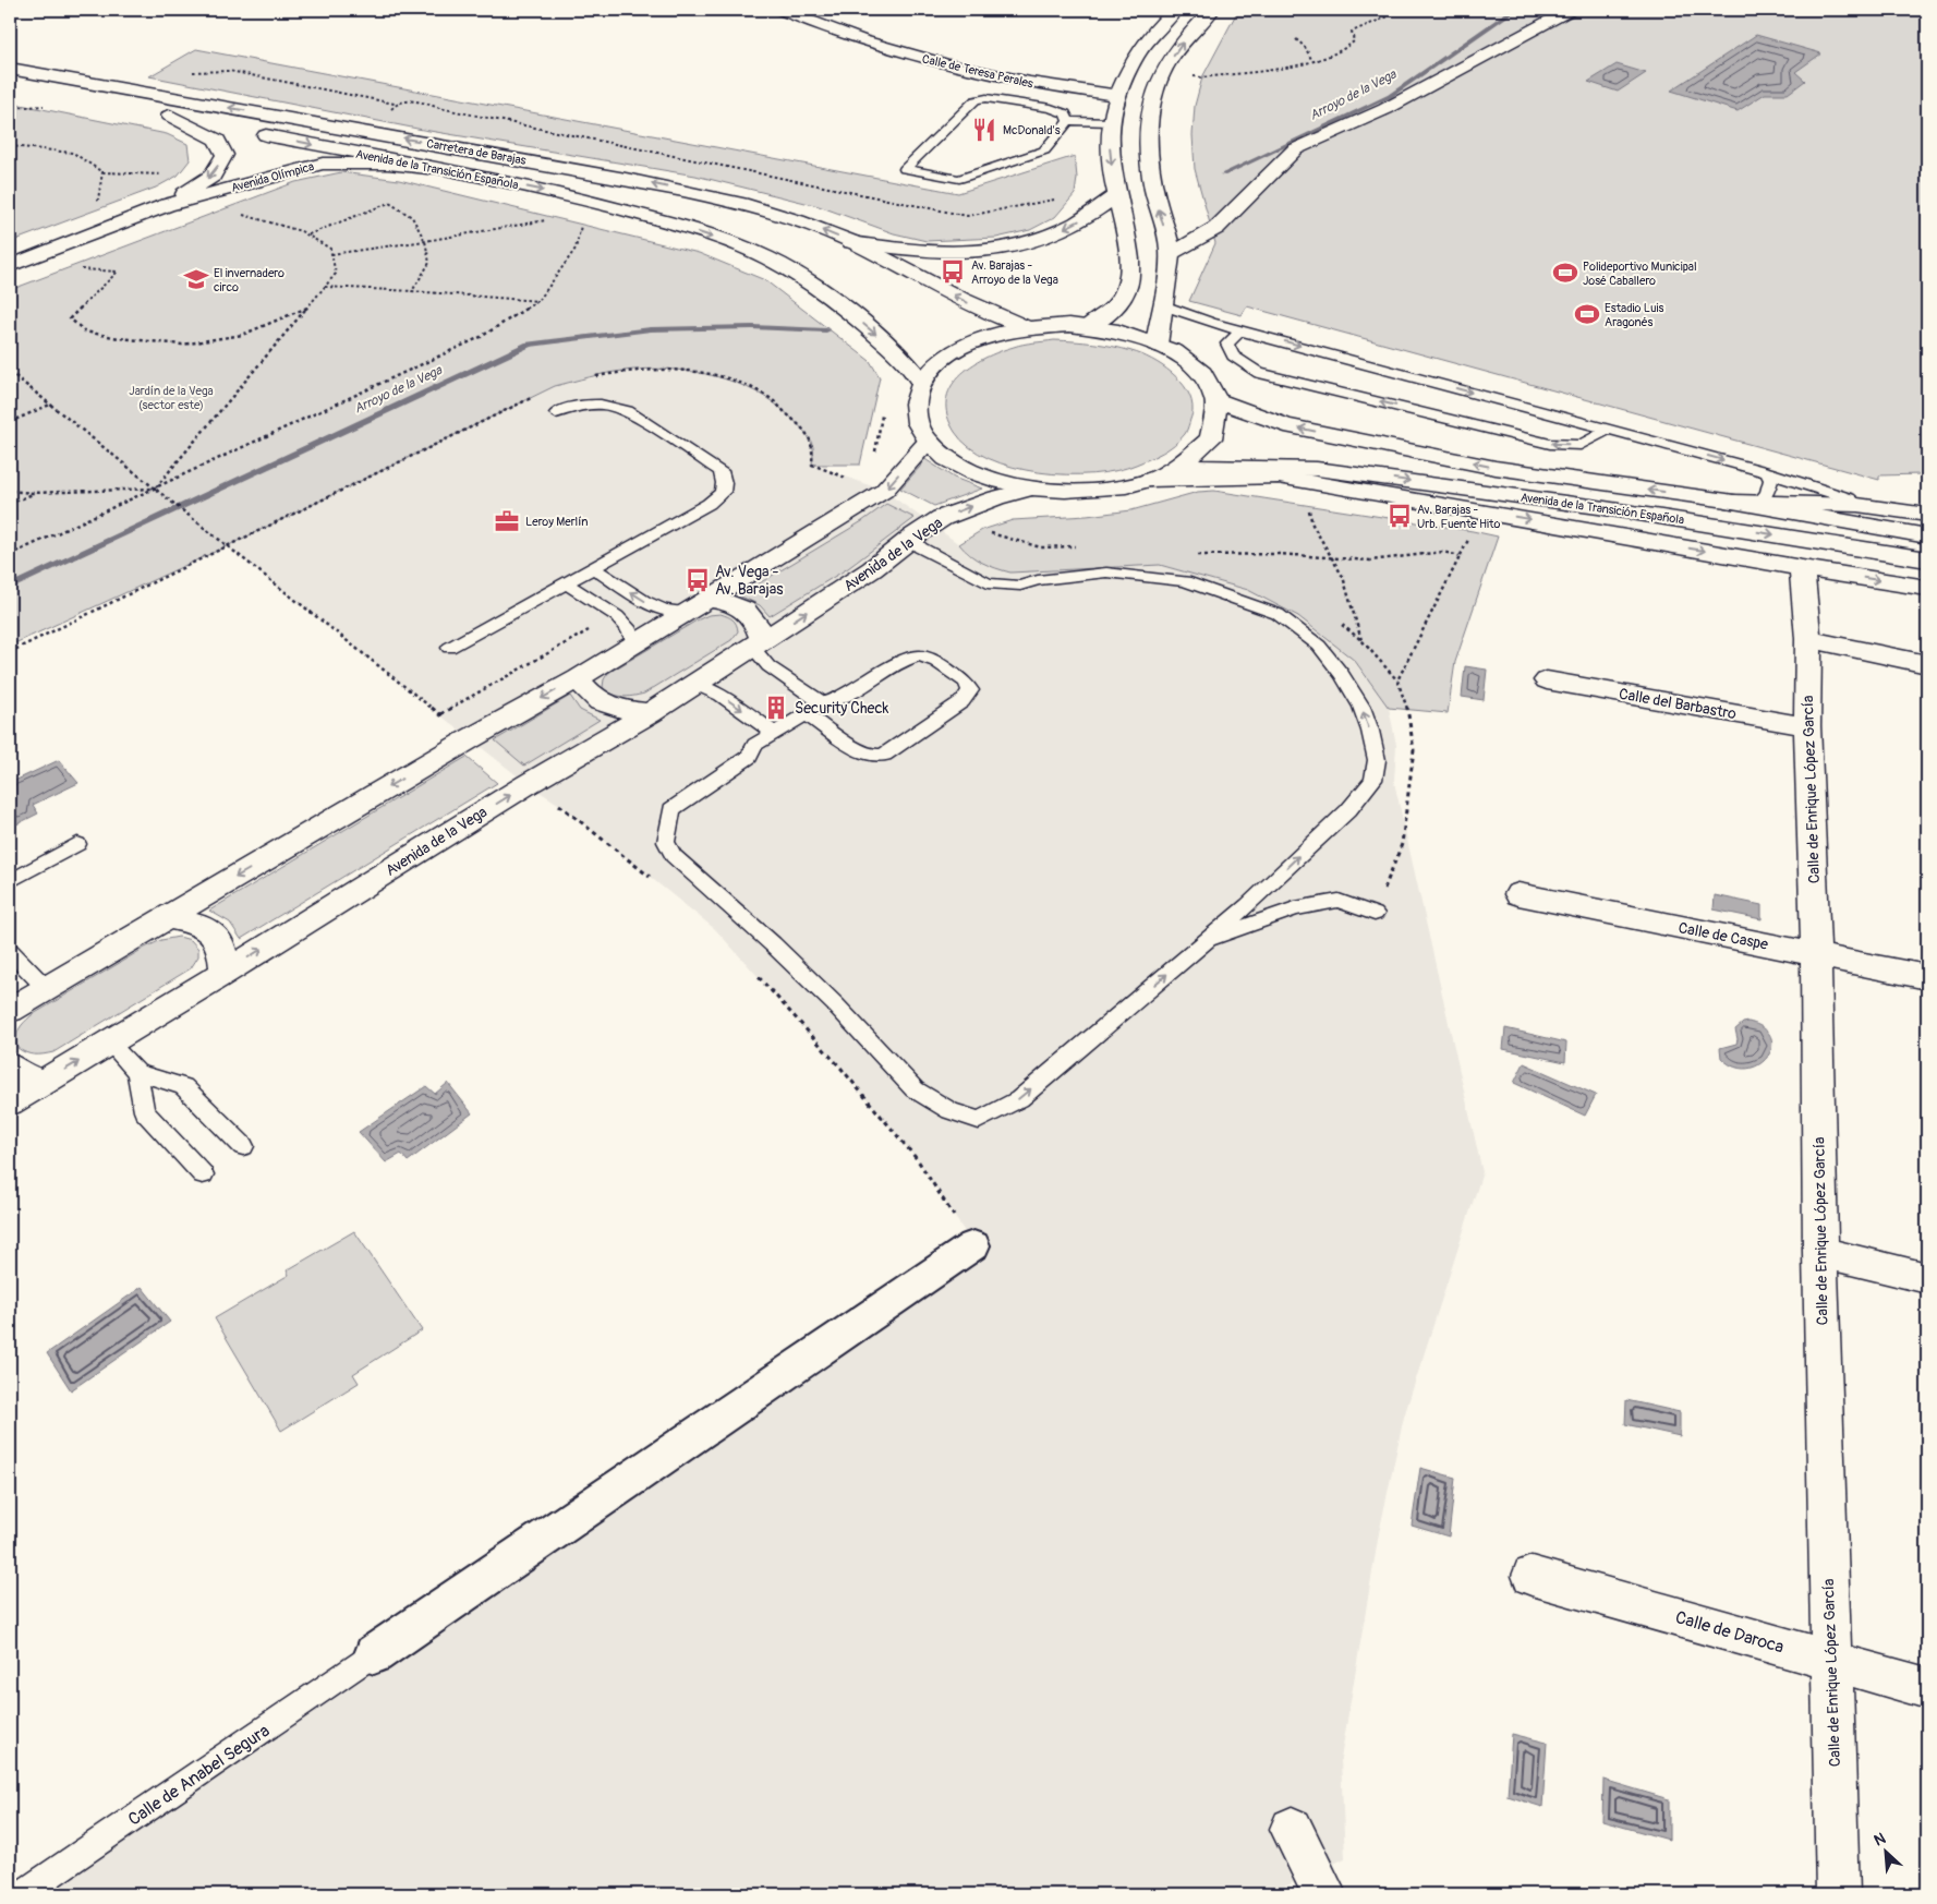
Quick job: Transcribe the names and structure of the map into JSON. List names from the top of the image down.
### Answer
{
  "streets": {
    "street": [
      "Calle de Teresa Perales",
      "Carretera de Barajas",
      "Avenida de la Transición Española",
      "Avenida Olímpica",
      "Avenida de la Vega",
      "Calle del Barbastro",
      "Calle de Enrique López García",
      "Calle de Caspe",
      "Calle de Daroca"
    ],
    "lane": ["Calle de Anabel Segura"]
  },
  "crossings": [
    ["Avenida de la Transición Española", "Avenida Olímpica"],
    ["Calle del Barbastro", "Calle de Enrique López García"],
    ["Calle de Enrique López García", "Calle de Caspe"],
    ["Calle de Enrique López García", "Calle de Daroca"]
  ],
  "one_way": ["Carretera de Barajas"],
  "water": ["Arroyo de la Vega"],
  "parks": ["Jardín de la Vega (sector este)"],
  "places": {
    "restaurant": ["McDonald's"],
    "bus stop": ["Av. Barajas - Arroyo de la Vega", "Av. Barajas - Urb. Fuente Hito", "Av. Vega - Av. Barajas"],
    "sports": ["Polideportivo Municipal José Caballero", "Estadio Luis Aragonés"],
    "school or university": ["El invernadero circo"],
    "office": ["Leroy Merlín"],
    "building": ["Security Check"]
  },
  "north": "top left"
}
